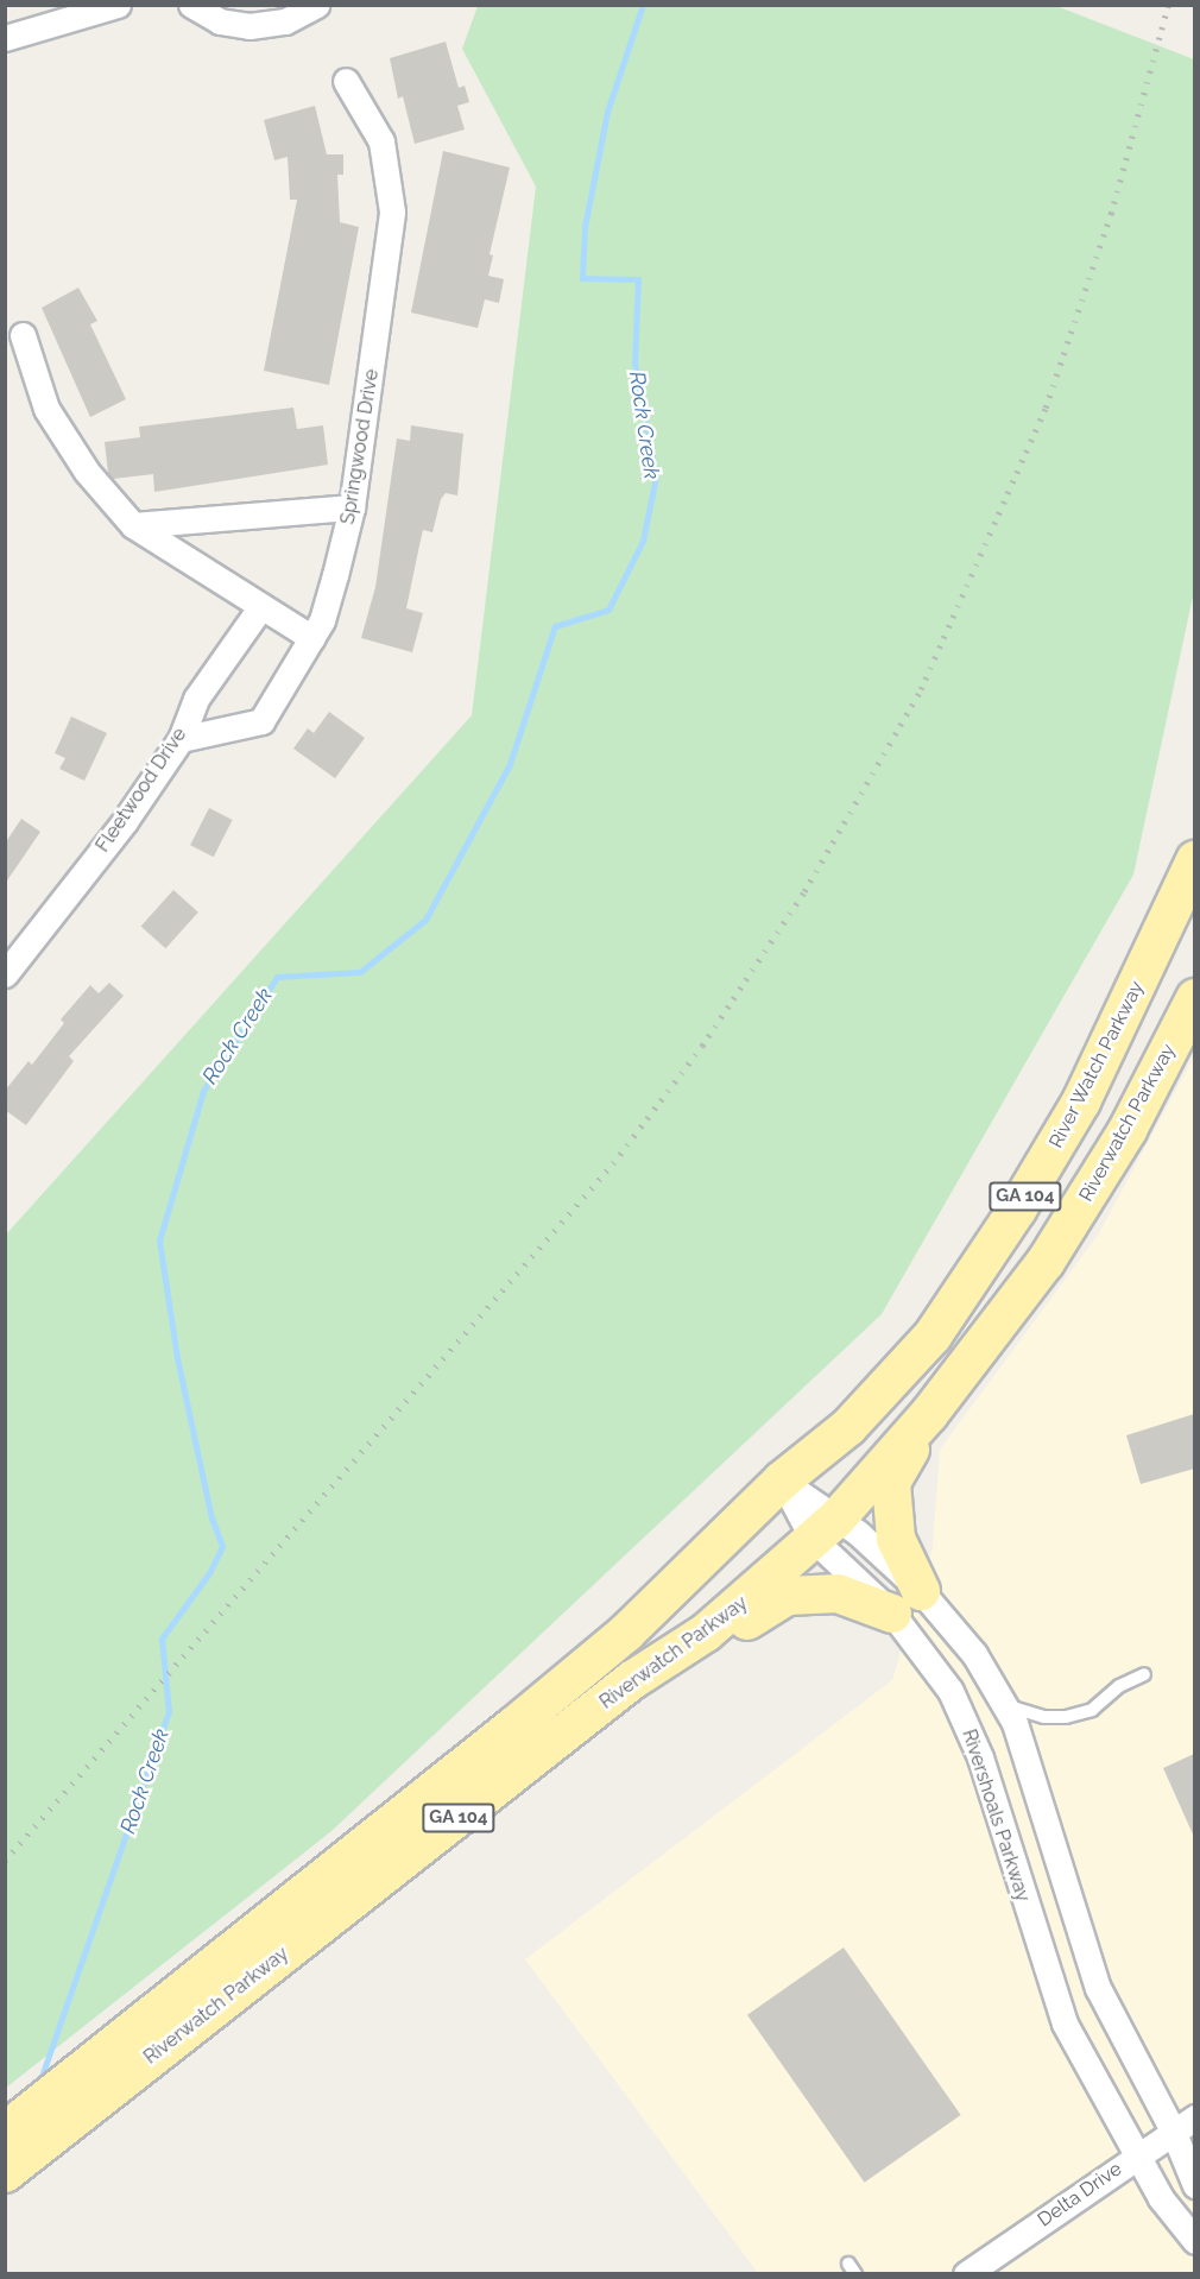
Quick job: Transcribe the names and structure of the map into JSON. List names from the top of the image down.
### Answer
{
  "streets": {
    "main road": ["River Watch Parkway", "Riverwatch Parkway", "GA 104"],
    "street": [
      "Springwood Drive",
      "Fleetwood Drive",
      "Rivershoals Parkway",
      "Delta Drive"
    ]
  },
  "crossings": [
    ["Springwood Drive", "Fleetwood Drive"],
    ["River Watch Parkway", "Riverwatch Parkway"],
    ["River Watch Parkway", "Rivershoals Parkway"],
    ["Riverwatch Parkway", "Rivershoals Parkway"],
    ["Rivershoals Parkway", "Delta Drive"]
  ],
  "water": ["Rock Creek"]
}
